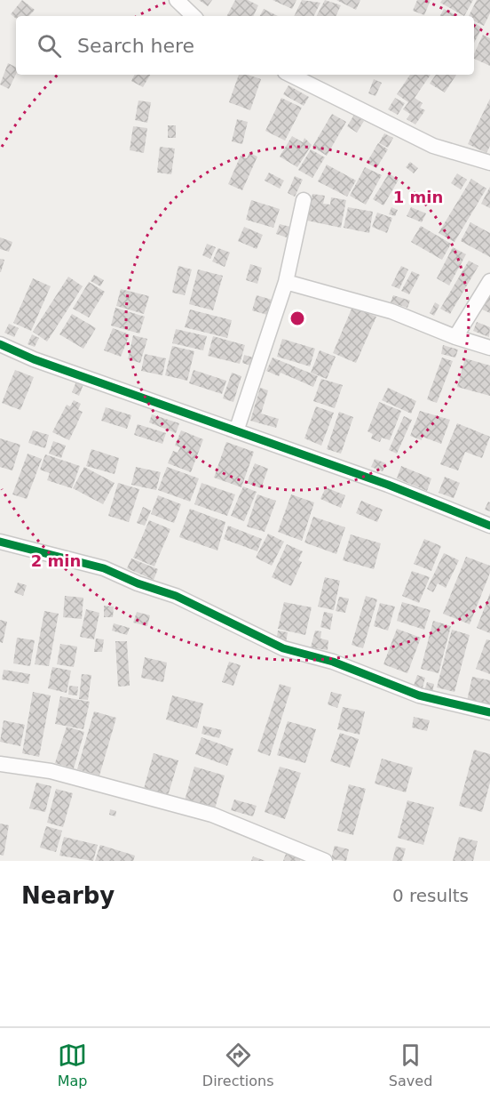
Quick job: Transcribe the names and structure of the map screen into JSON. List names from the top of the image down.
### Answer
{
  "page": {
    "search": "Search here",
    "heading": ["Nearby", "0 results"],
    "nav": ["Map", "Directions", "Saved"]
  },
  "rings": ["1 min", "2 min"]
}
